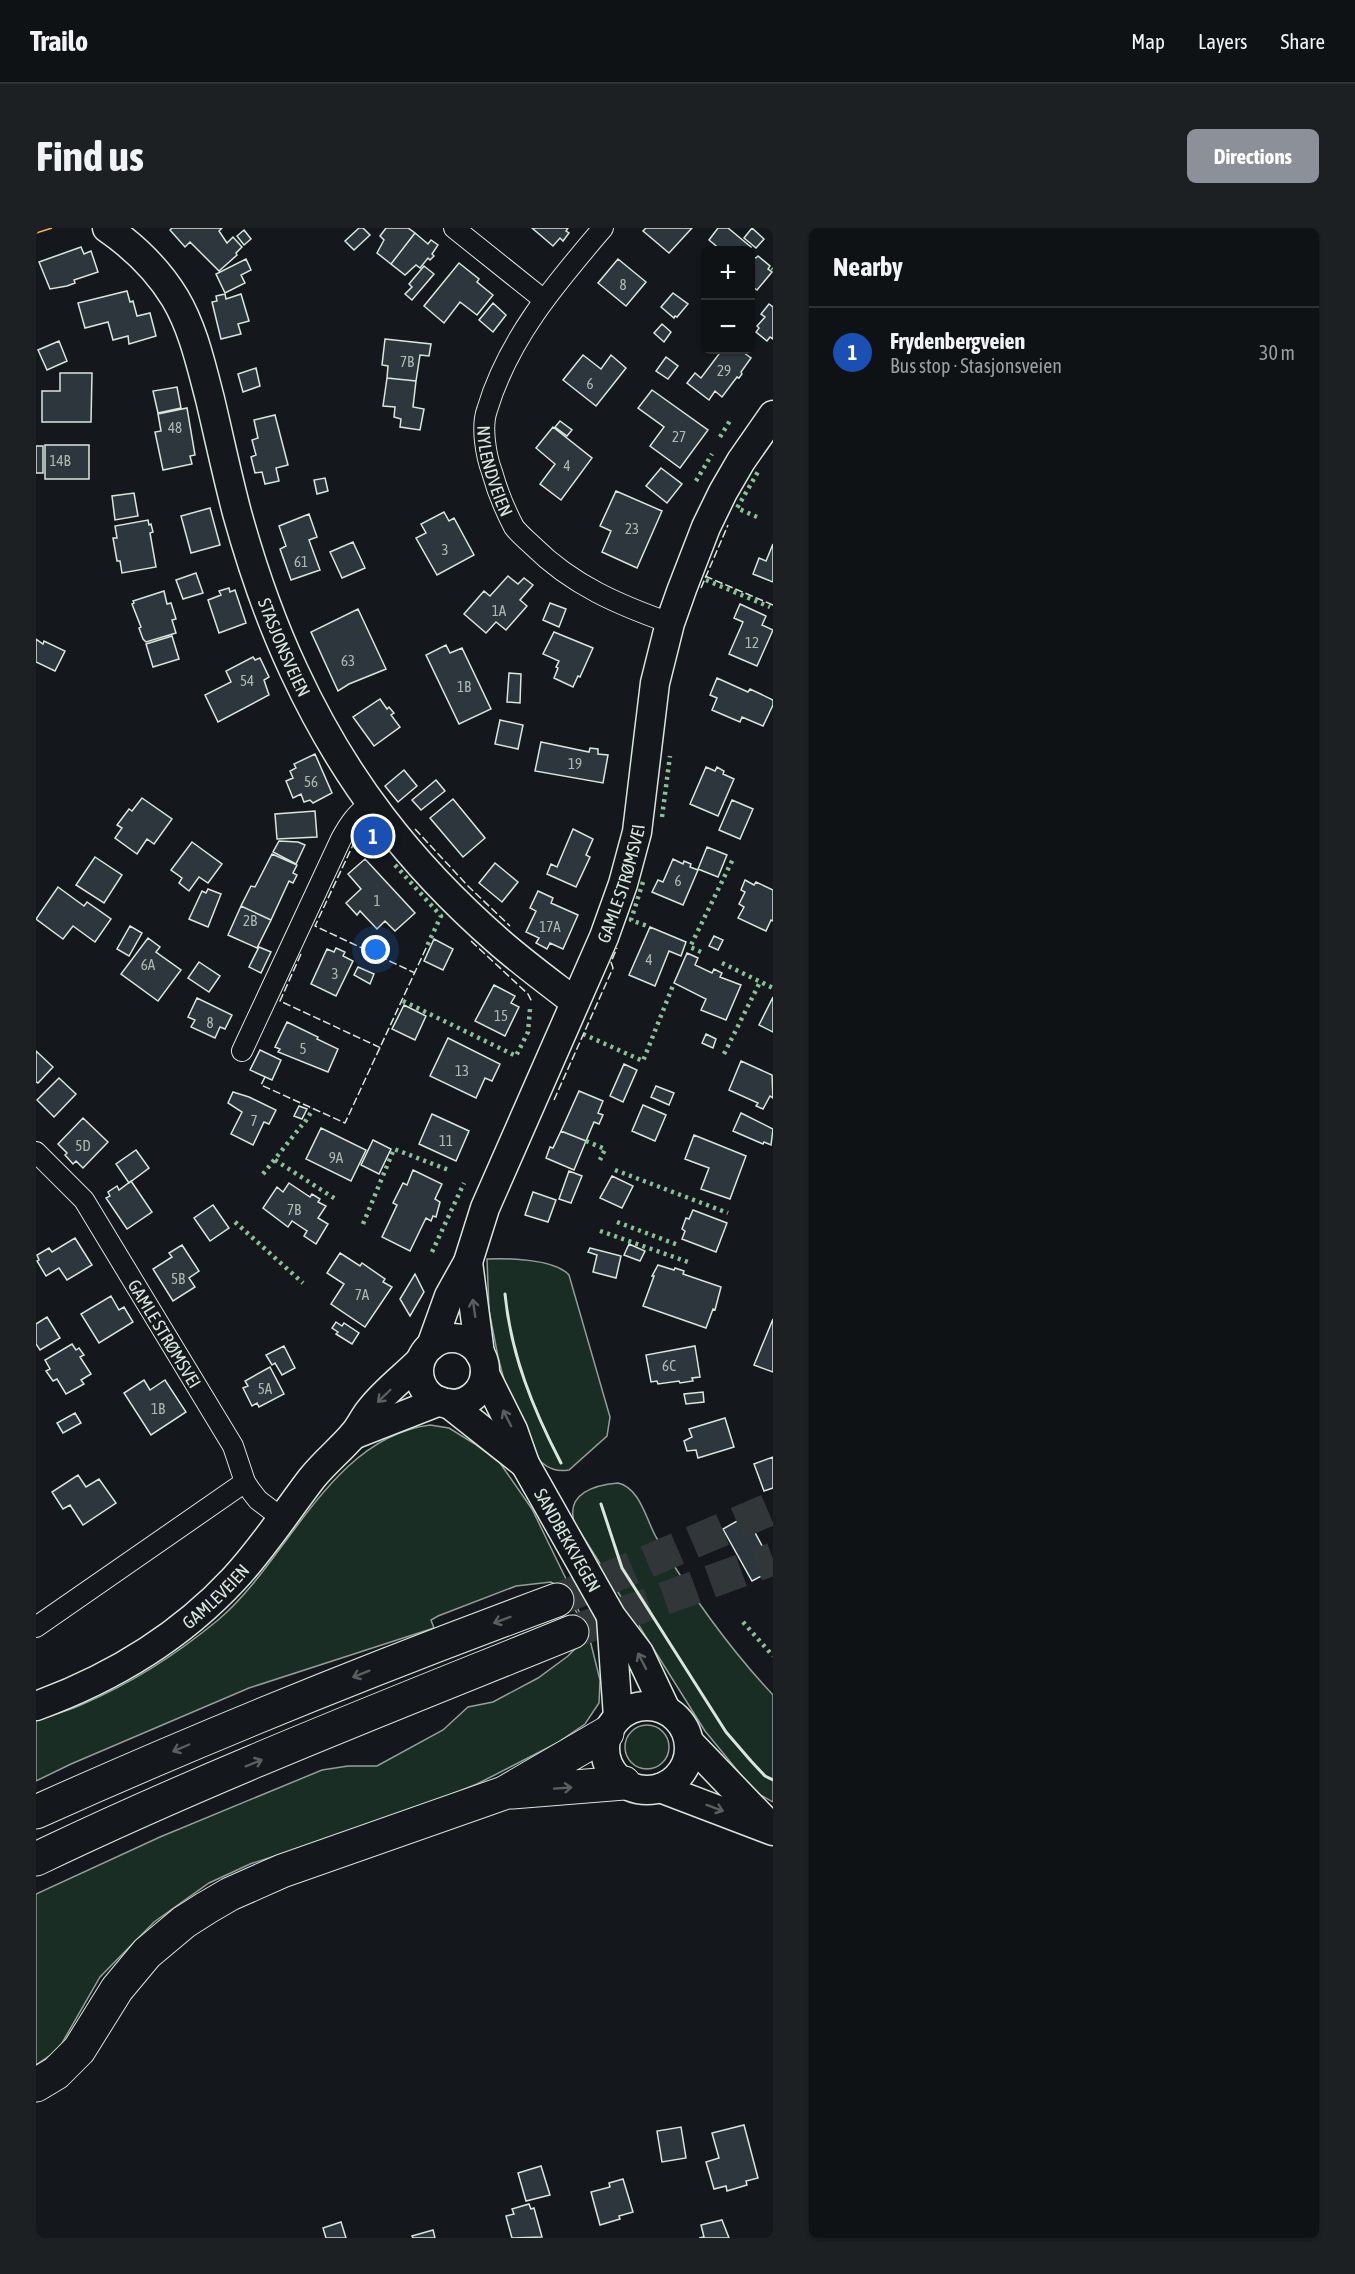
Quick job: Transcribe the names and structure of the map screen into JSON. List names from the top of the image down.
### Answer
{
  "streets": {
    "main road": [
      "STASJONSVEIEN",
      "GAMLE STRØMSVEI",
      "SANDBEKKVEGEN",
      "GAMLEVEIEN"
    ],
    "street": ["NYLENDVEIEN"]
  },
  "crossings": [
    ["NYLENDVEIEN", "GAMLE STRØMSVEI"],
    ["STASJONSVEIEN", "GAMLE STRØMSVEI"],
    ["GAMLE STRØMSVEI", "SANDBEKKVEGEN"],
    ["GAMLE STRØMSVEI", "GAMLEVEIEN"],
    ["SANDBEKKVEGEN", "GAMLEVEIEN"]
  ],
  "house_numbers": [
    "8",
    "7B",
    "29",
    "6",
    "48",
    "27",
    "14B",
    "4",
    "23",
    "3",
    "61",
    "1A",
    "12",
    "63",
    "54",
    "1B",
    "19",
    "56",
    "6",
    "1",
    "2B",
    "17A",
    "4",
    "6A",
    "3",
    "15",
    "8",
    "5",
    "13",
    "7",
    "11",
    "5D",
    "9A",
    "7B",
    "5B",
    "7A",
    "6C",
    "5A",
    "1B"
  ],
  "page": {
    "header": "Trailo",
    "nav": ["Map", "Layers", "Share"],
    "buttons": "Directions",
    "title": "Find us",
    "heading": "Nearby",
    "map_buttons": ["+", "−"],
    "list": [
      {
        "mark": "1",
        "name": "Frydenbergveien",
        "note": "Bus stop · Stasjonsveien",
        "value": "30 m"
      }
    ],
    "pins": "1"
  }
}
